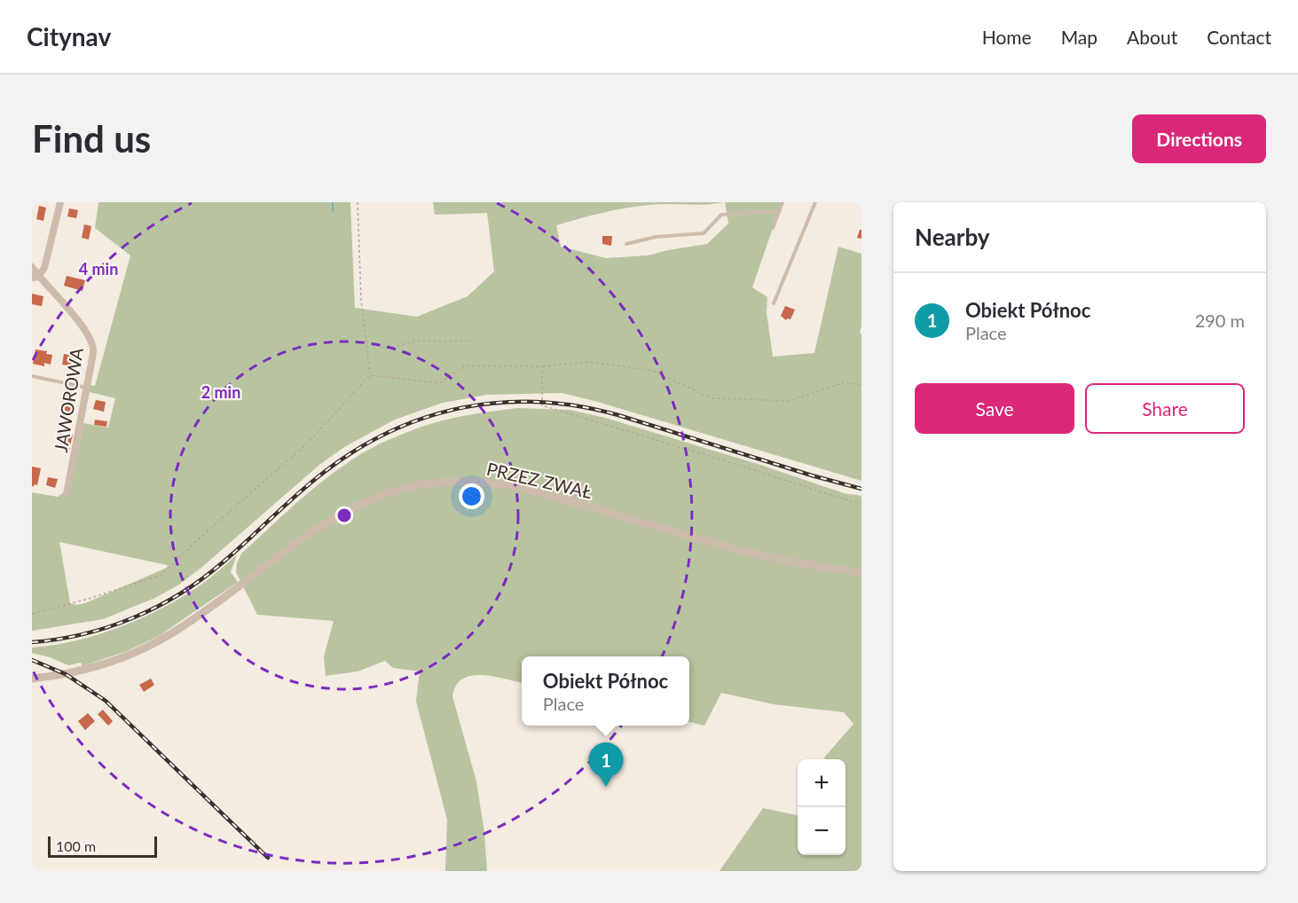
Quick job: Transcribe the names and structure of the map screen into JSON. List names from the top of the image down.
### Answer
{
  "streets": {
    "street": ["JAWOROWA", "PRZEZ ZWAŁ"]
  },
  "scale_bar": "100 m",
  "page": {
    "header": "Citynav",
    "nav": [
      "Home",
      "Map",
      "About",
      "Contact"
    ],
    "buttons": [
      "Directions",
      ["Save", "Share"]
    ],
    "title": "Find us",
    "heading": "Nearby",
    "list": [
      {
        "mark": "1",
        "name": "Obiekt Północ",
        "note": "Place",
        "value": "290 m"
      }
    ],
    "popup": ["Obiekt Północ", "Place"],
    "pins": "1",
    "map_buttons": ["+", "−"],
    "scale": "100 m"
  },
  "rings": ["4 min", "2 min"]
}
